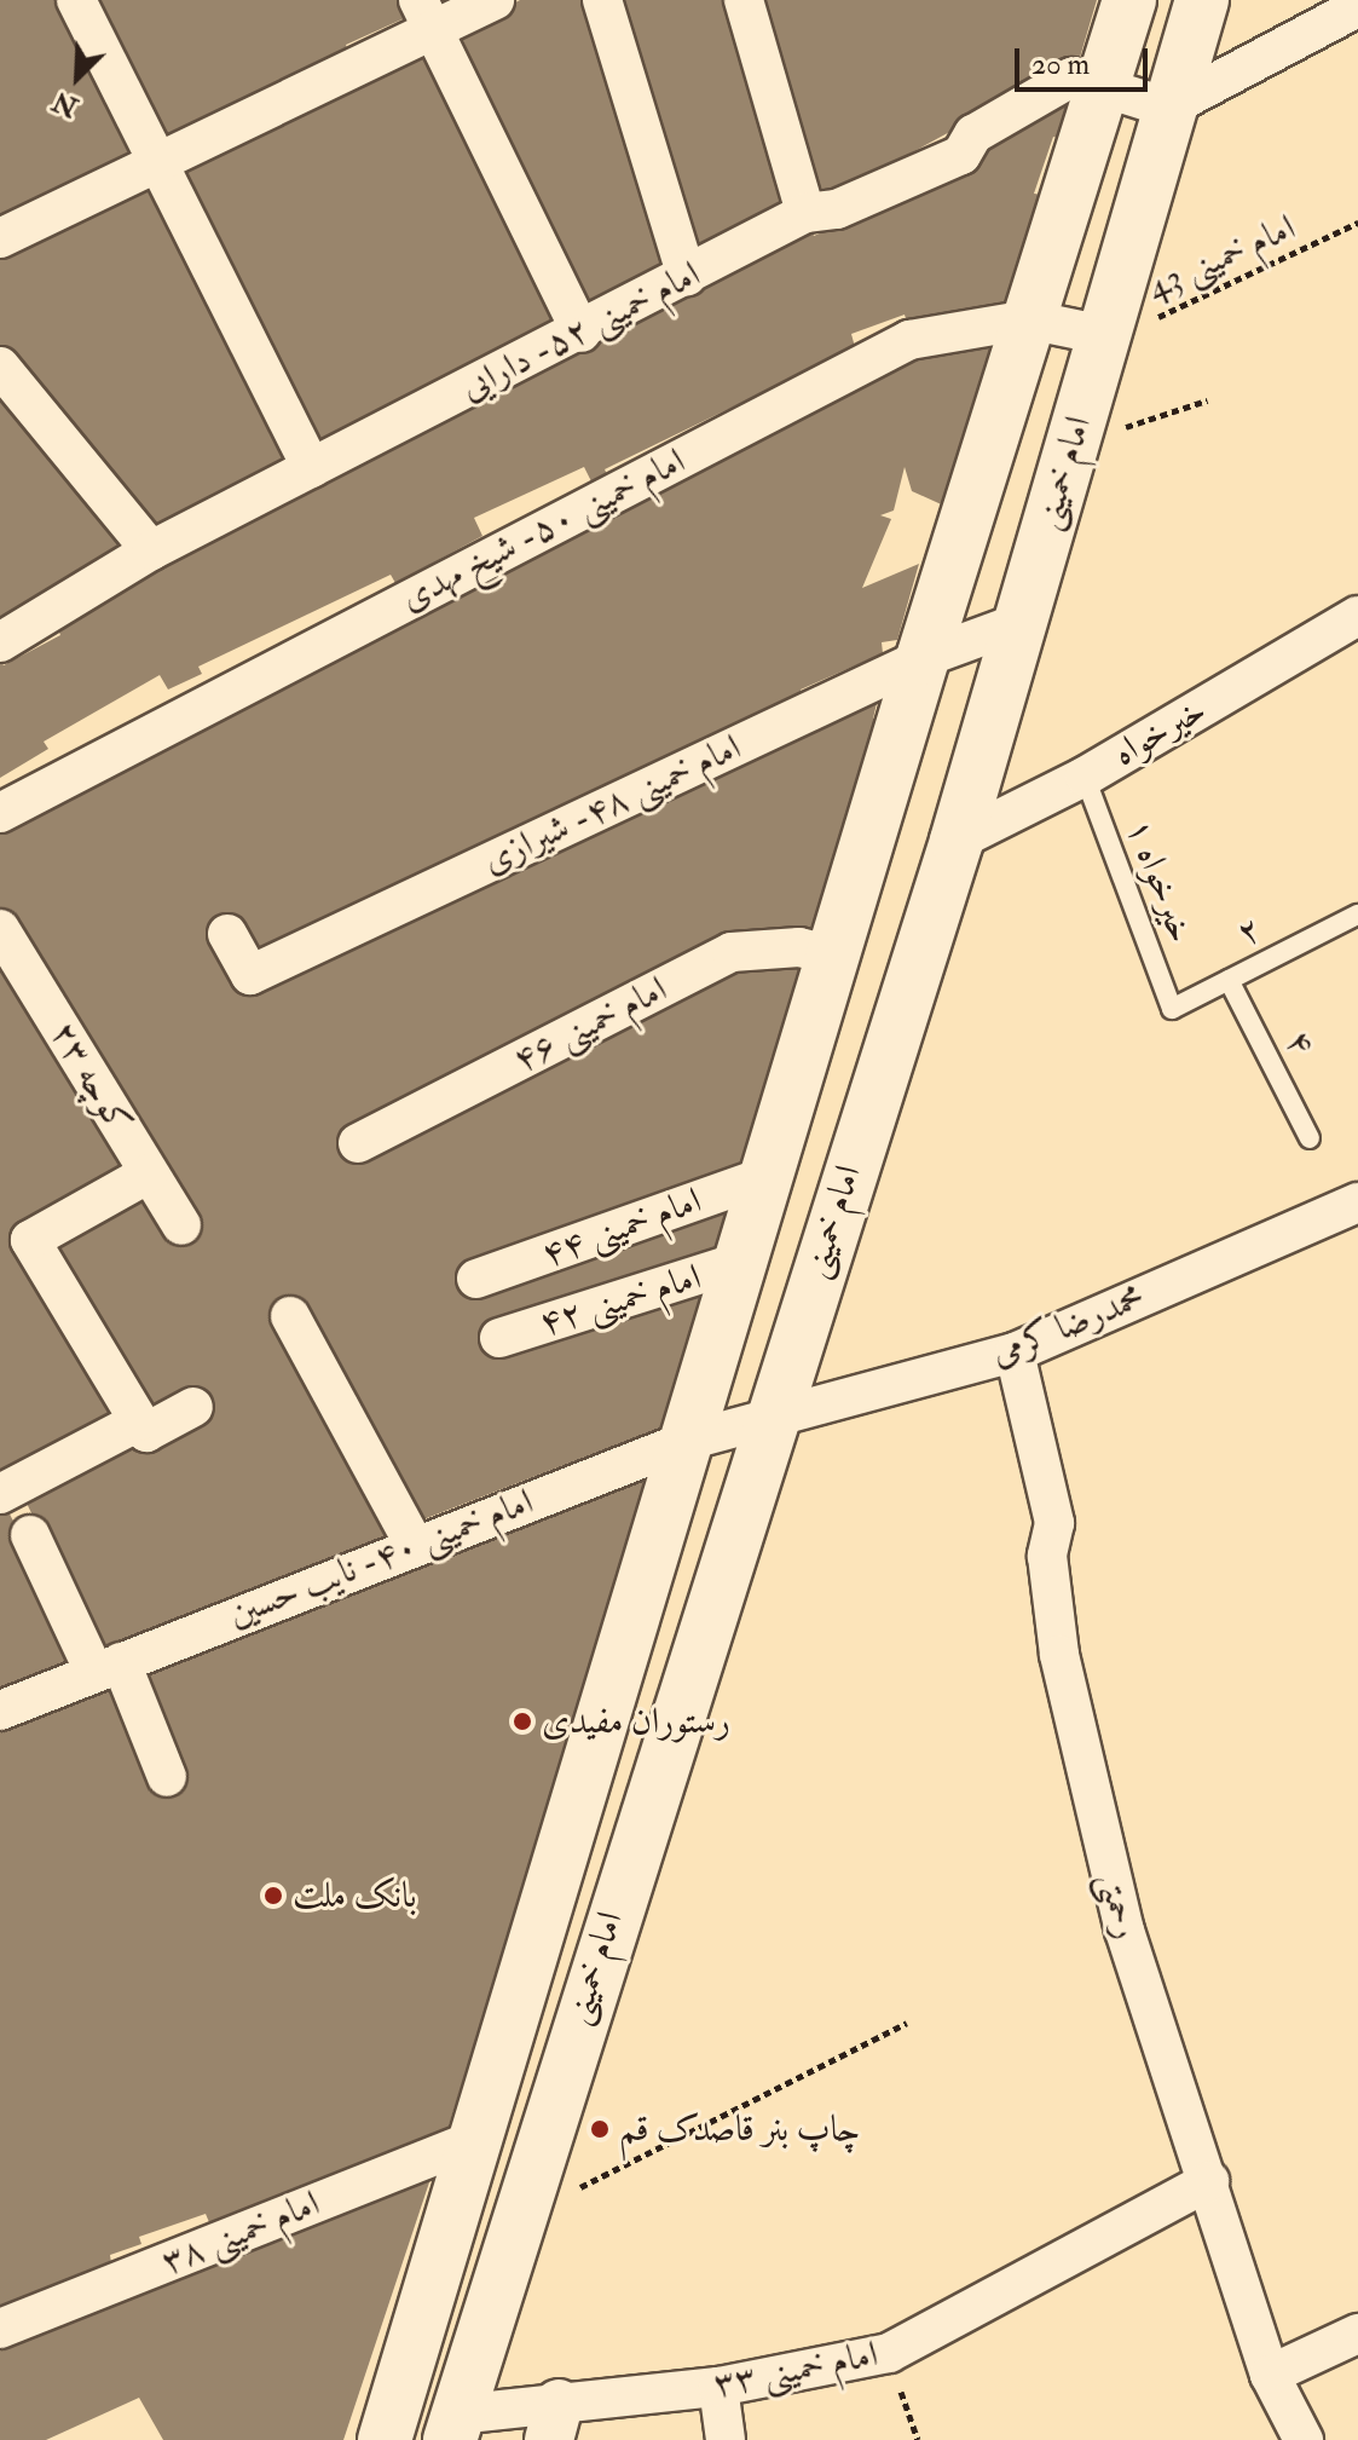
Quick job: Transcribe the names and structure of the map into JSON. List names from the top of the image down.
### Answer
{
  "streets": {
    "main road": ["امام خمینی"],
    "street": [
      "امام خمینی ۵۲- دارایی",
      "امام خمینی ۵۰- شیخ مهدی",
      "خیرخواه",
      "امام خمینی ۴۸- شیرازی",
      "امام خمینی ۴۶",
      "کوچه ۲۳",
      "امام خمینی ۴۴",
      "امام خمینی ۴۲",
      "محمدرضا کرمی",
      "امام خمینی ۴۰- نایب حسین",
      "رحمتی",
      "امام خمینی ۳۸",
      "امام خمینی ۳۳"
    ],
    "lane": ["خیرخواه ۱", "۲", "۴"],
    "path": ["امام خمینی 43"]
  },
  "crossings": [
    ["امام خمینی 43", "امام خمینی"],
    ["امام خمینی 43", "امام خمینی ۵۰- شیخ مهدی"],
    ["امام خمینی ۵۲- دارایی", "امام خمینی"],
    ["امام خمینی", "امام خمینی ۵۰- شیخ مهدی"],
    ["امام خمینی", "خیرخواه"],
    ["امام خمینی", "امام خمینی ۴۸- شیرازی"],
    ["امام خمینی", "امام خمینی ۴۶"],
    ["امام خمینی", "امام خمینی ۴۴"],
    ["امام خمینی", "امام خمینی ۴۲"],
    ["امام خمینی", "محمدرضا کرمی"],
    ["امام خمینی", "امام خمینی ۴۰- نایب حسین"],
    ["امام خمینی", "امام خمینی ۳۸"],
    ["امام خمینی", "امام خمینی ۳۳"],
    ["خیرخواه", "خیرخواه ۱"],
    ["خیرخواه ۱", "۲"],
    ["۲", "۴"],
    ["محمدرضا کرمی", "امام خمینی ۴۰- نایب حسین"],
    ["محمدرضا کرمی", "رحمتی"],
    ["رحمتی", "امام خمینی ۳۳"]
  ],
  "places": ["رستوران مفیدی", "بانک ملت", "چاپ بنر قاصدک قم"],
  "scale_bar": "20 m",
  "north": "bottom left"
}
